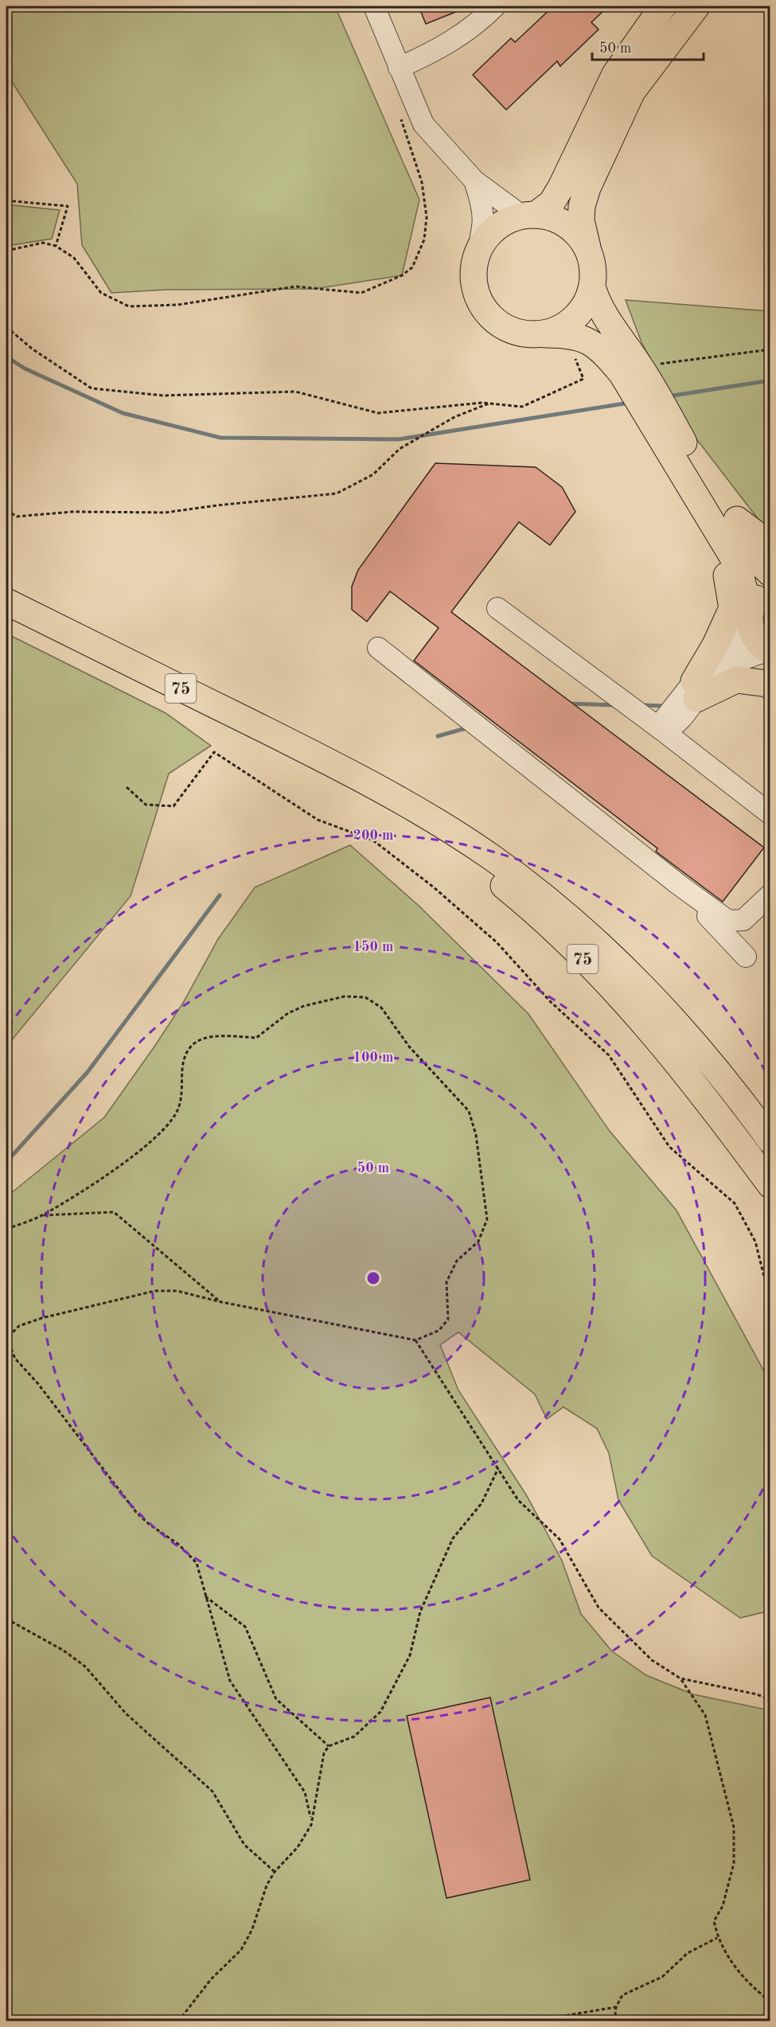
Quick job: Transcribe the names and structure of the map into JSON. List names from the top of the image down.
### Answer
{
  "streets": {
    "main road": ["75"]
  },
  "scale_bar": "50 m",
  "rings": [
    "200 m",
    "150 m",
    "100 m",
    "50 m"
  ]
}
